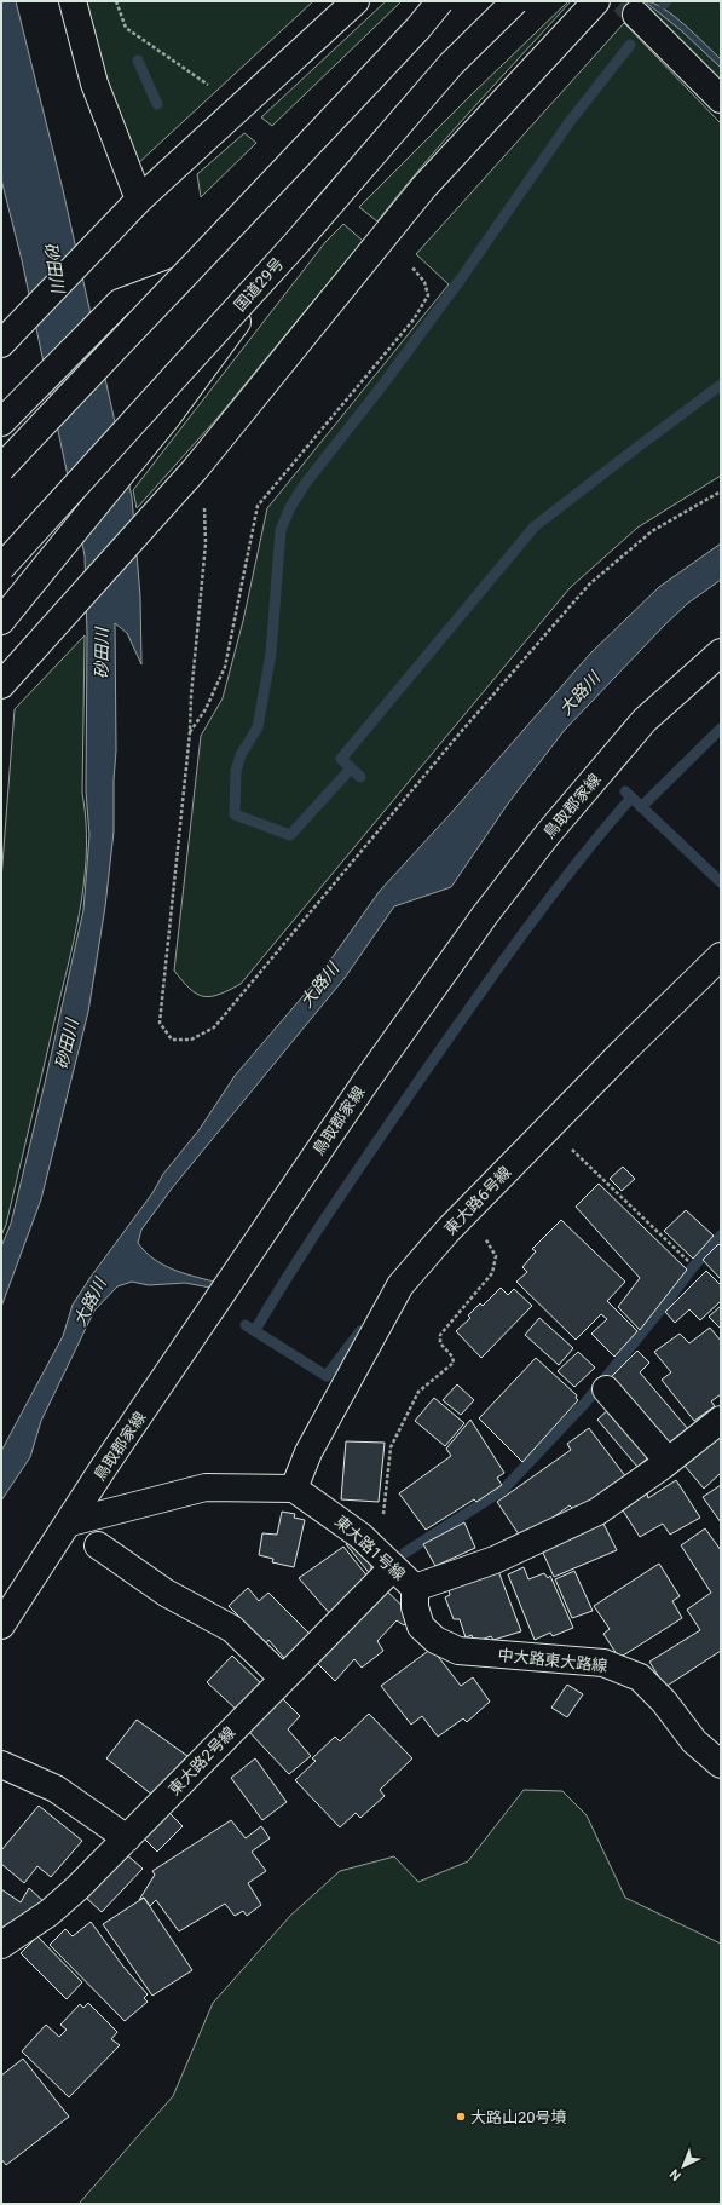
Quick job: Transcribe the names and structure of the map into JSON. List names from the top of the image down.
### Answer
{
  "streets": {
    "main road": [
      "国道29号",
      "鳥取郡家線",
      "東大路6号線",
      "東大路1号線",
      "中大路東大路線",
      "東大路2号線"
    ]
  },
  "crossings": [
    ["東大路6号線", "東大路1号線"],
    ["東大路1号線", "中大路東大路線"],
    ["東大路1号線", "東大路2号線"]
  ],
  "water": ["砂田川", "大路川"],
  "places": ["大路山20号墳"],
  "north": "bottom left"
}
